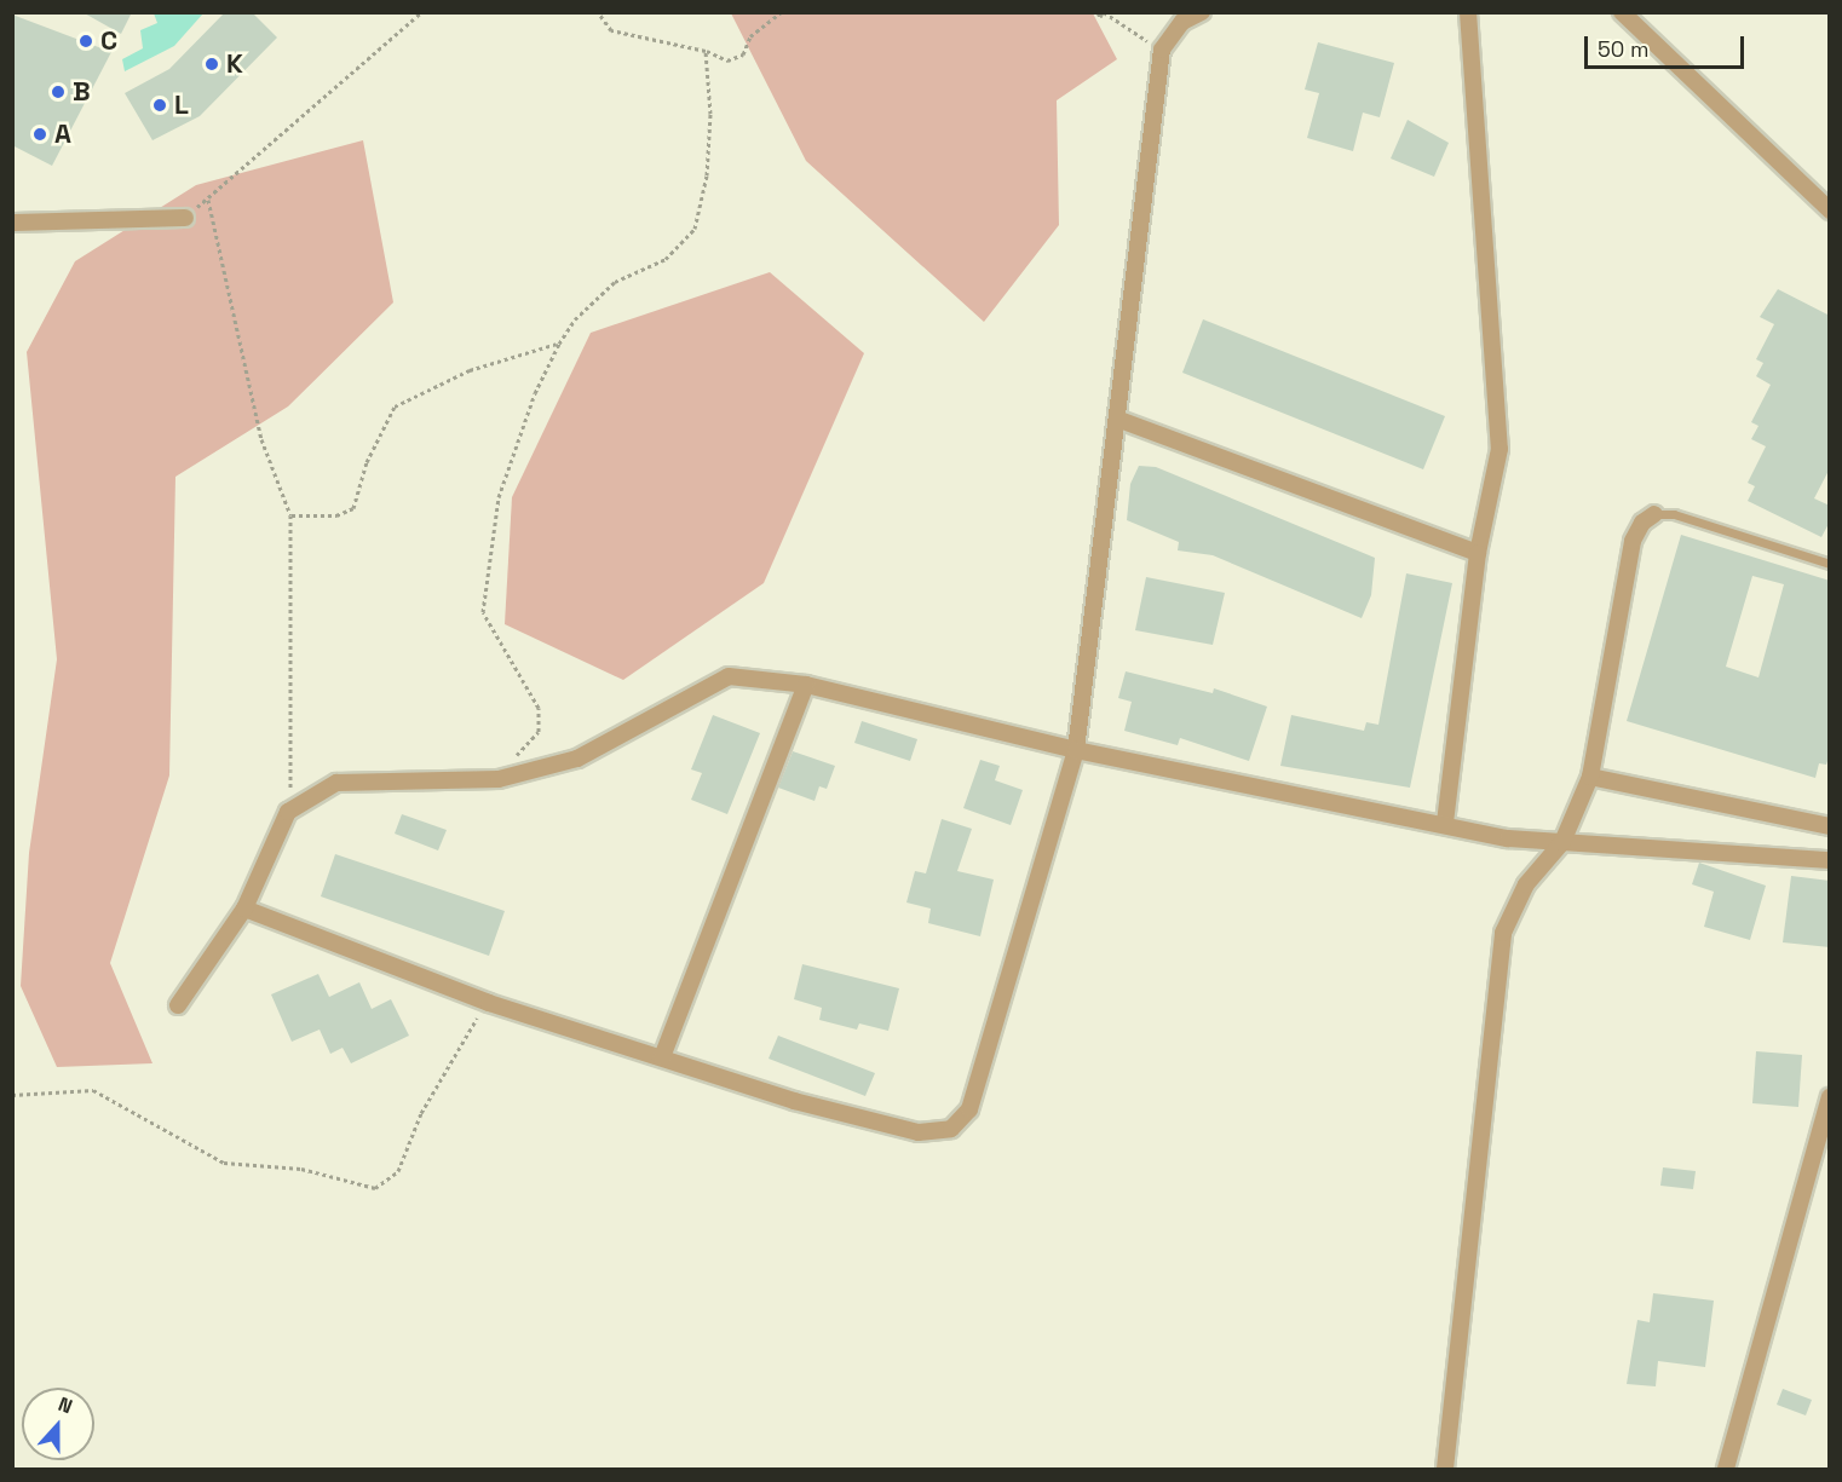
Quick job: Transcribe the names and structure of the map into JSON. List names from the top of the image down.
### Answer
{
  "places": [
    "C",
    "K",
    "B",
    "L",
    "A"
  ],
  "scale_bar": "50 m",
  "north": "top"
}
